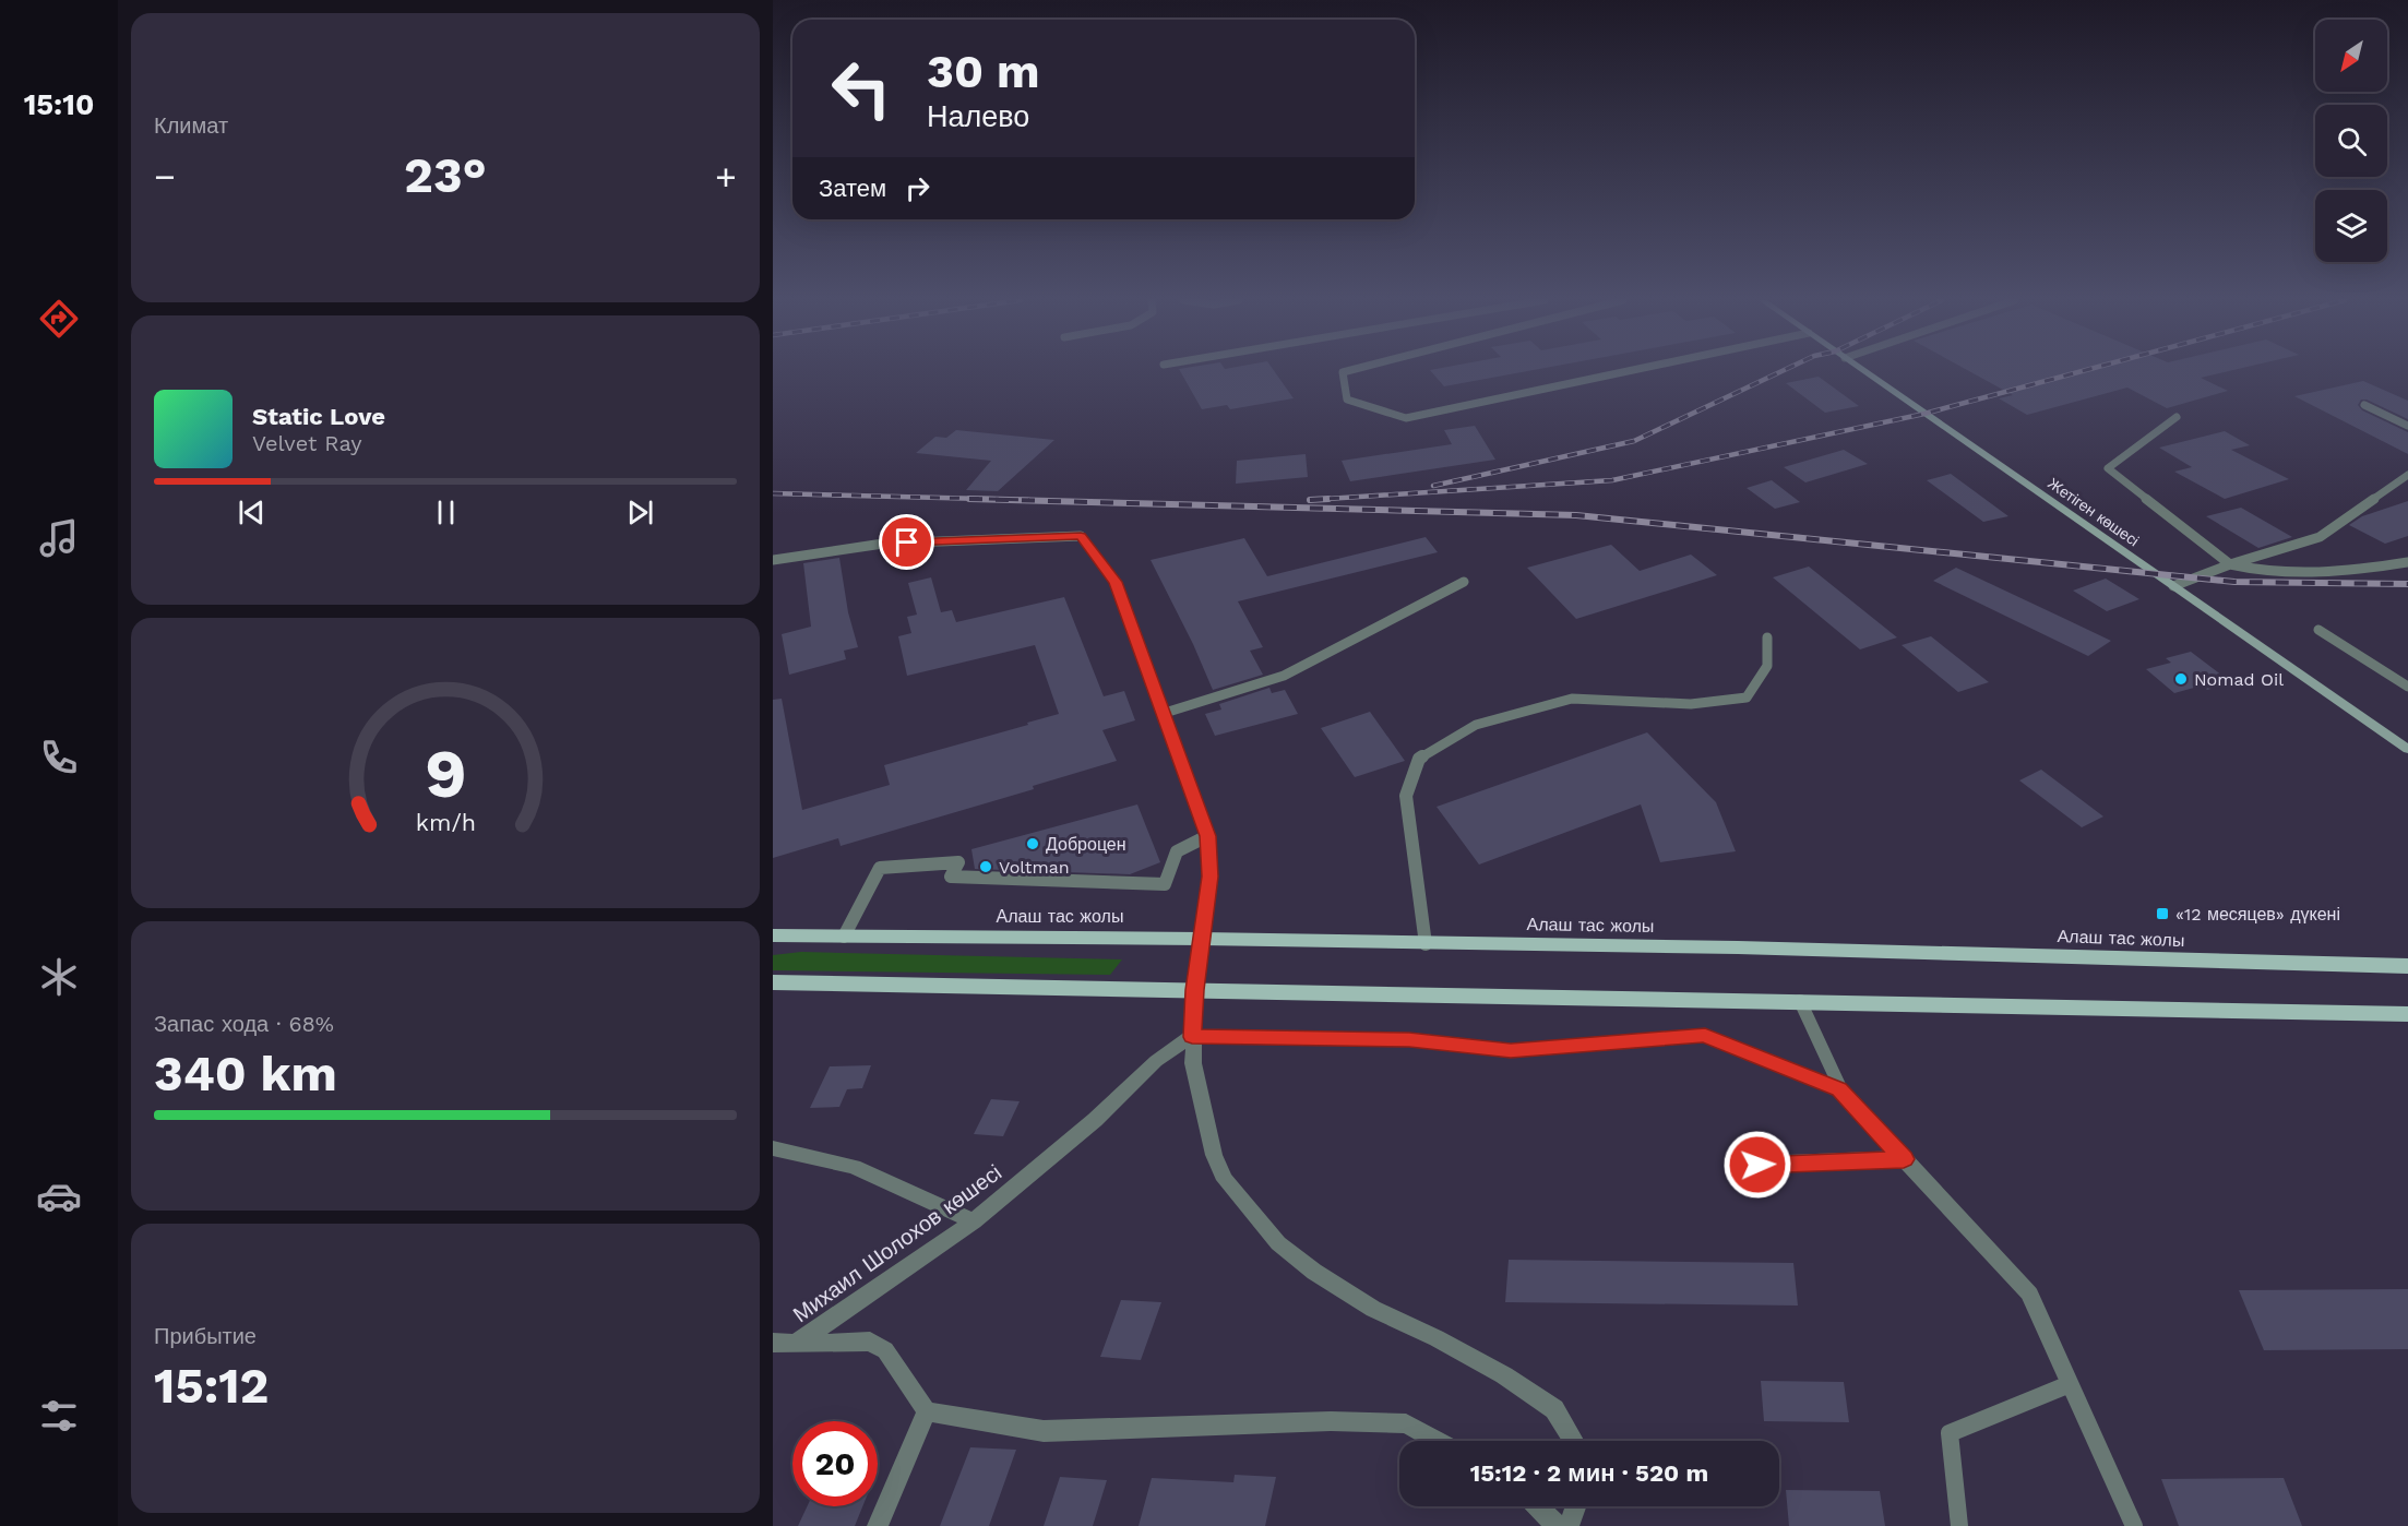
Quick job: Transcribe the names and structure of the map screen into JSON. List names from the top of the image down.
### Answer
{
  "streets": {
    "main road": ["Алаш тас жолы"],
    "street": ["Жетіген көшесі", "Михаил Шолохов көшесі"]
  },
  "places": {
    "other": ["Nomad Oil", "Доброцен", "Voltman"],
    "transit": ["«12 месяцев» дүкені"]
  },
  "north": "bottom left",
  "page": {
    "tabs": "15:10",
    "tile": [
      "Климат",
      ["Запас хода · 68%", "340 km"],
      ["Прибытие", "15:12"]
    ],
    "turn": ["30 m", "Налево"],
    "heat": ["−", "23°", "+"],
    "then": "Затем",
    "song": ["Static Love", "Velvet Ray"],
    "limit": "20",
    "trip": "15:12 · 2 мин · 520 m",
    "gauge": ["9", "km/h"]
  }
}
